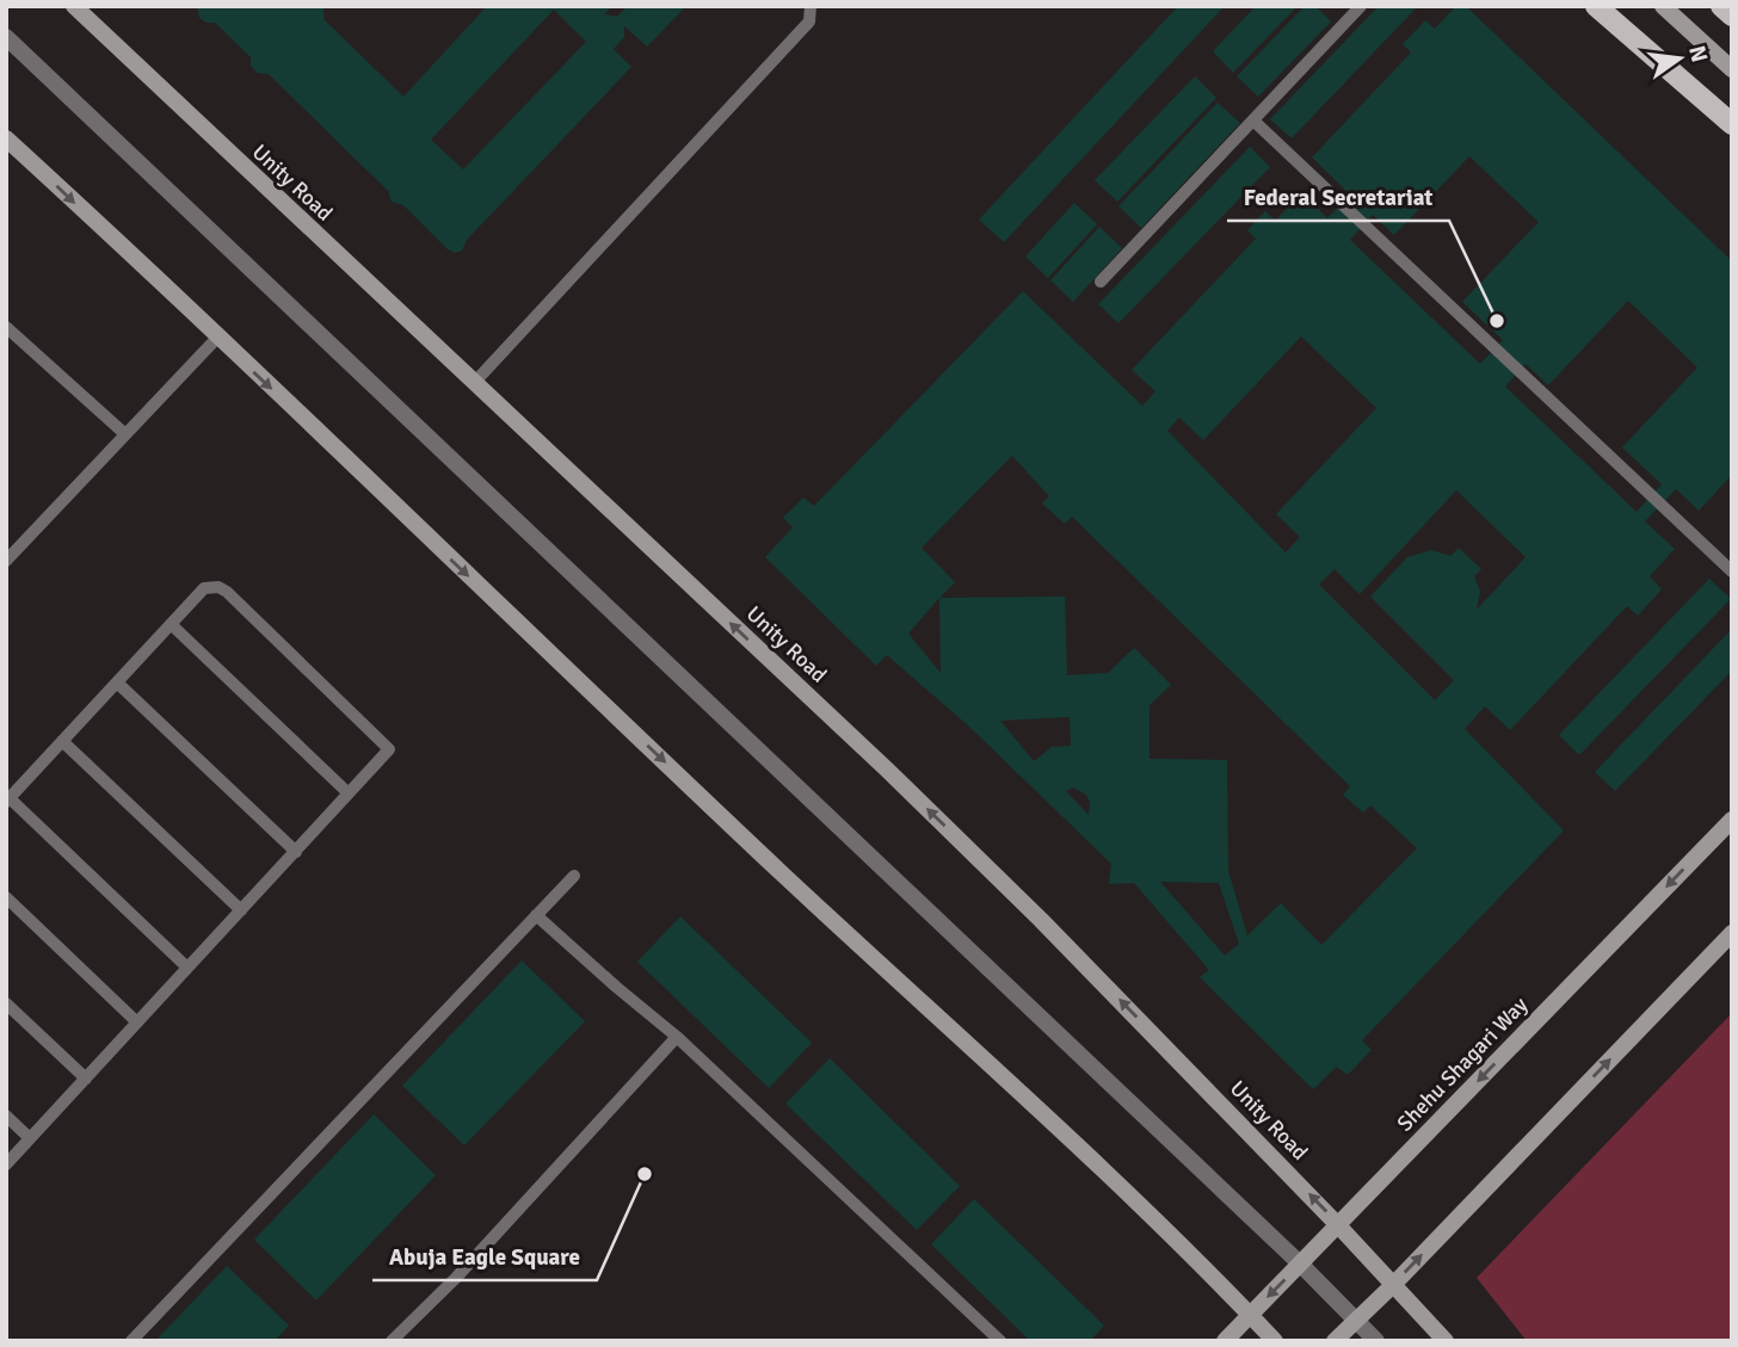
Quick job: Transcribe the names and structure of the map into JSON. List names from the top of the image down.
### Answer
{
  "streets": {
    "street": ["Unity Road", "Shehu Shagari Way"]
  },
  "crossings": [
    ["Unity Road", "Shehu Shagari Way"]
  ],
  "places": ["Federal Secretariat", "Abuja Eagle Square"],
  "north": "right"
}
